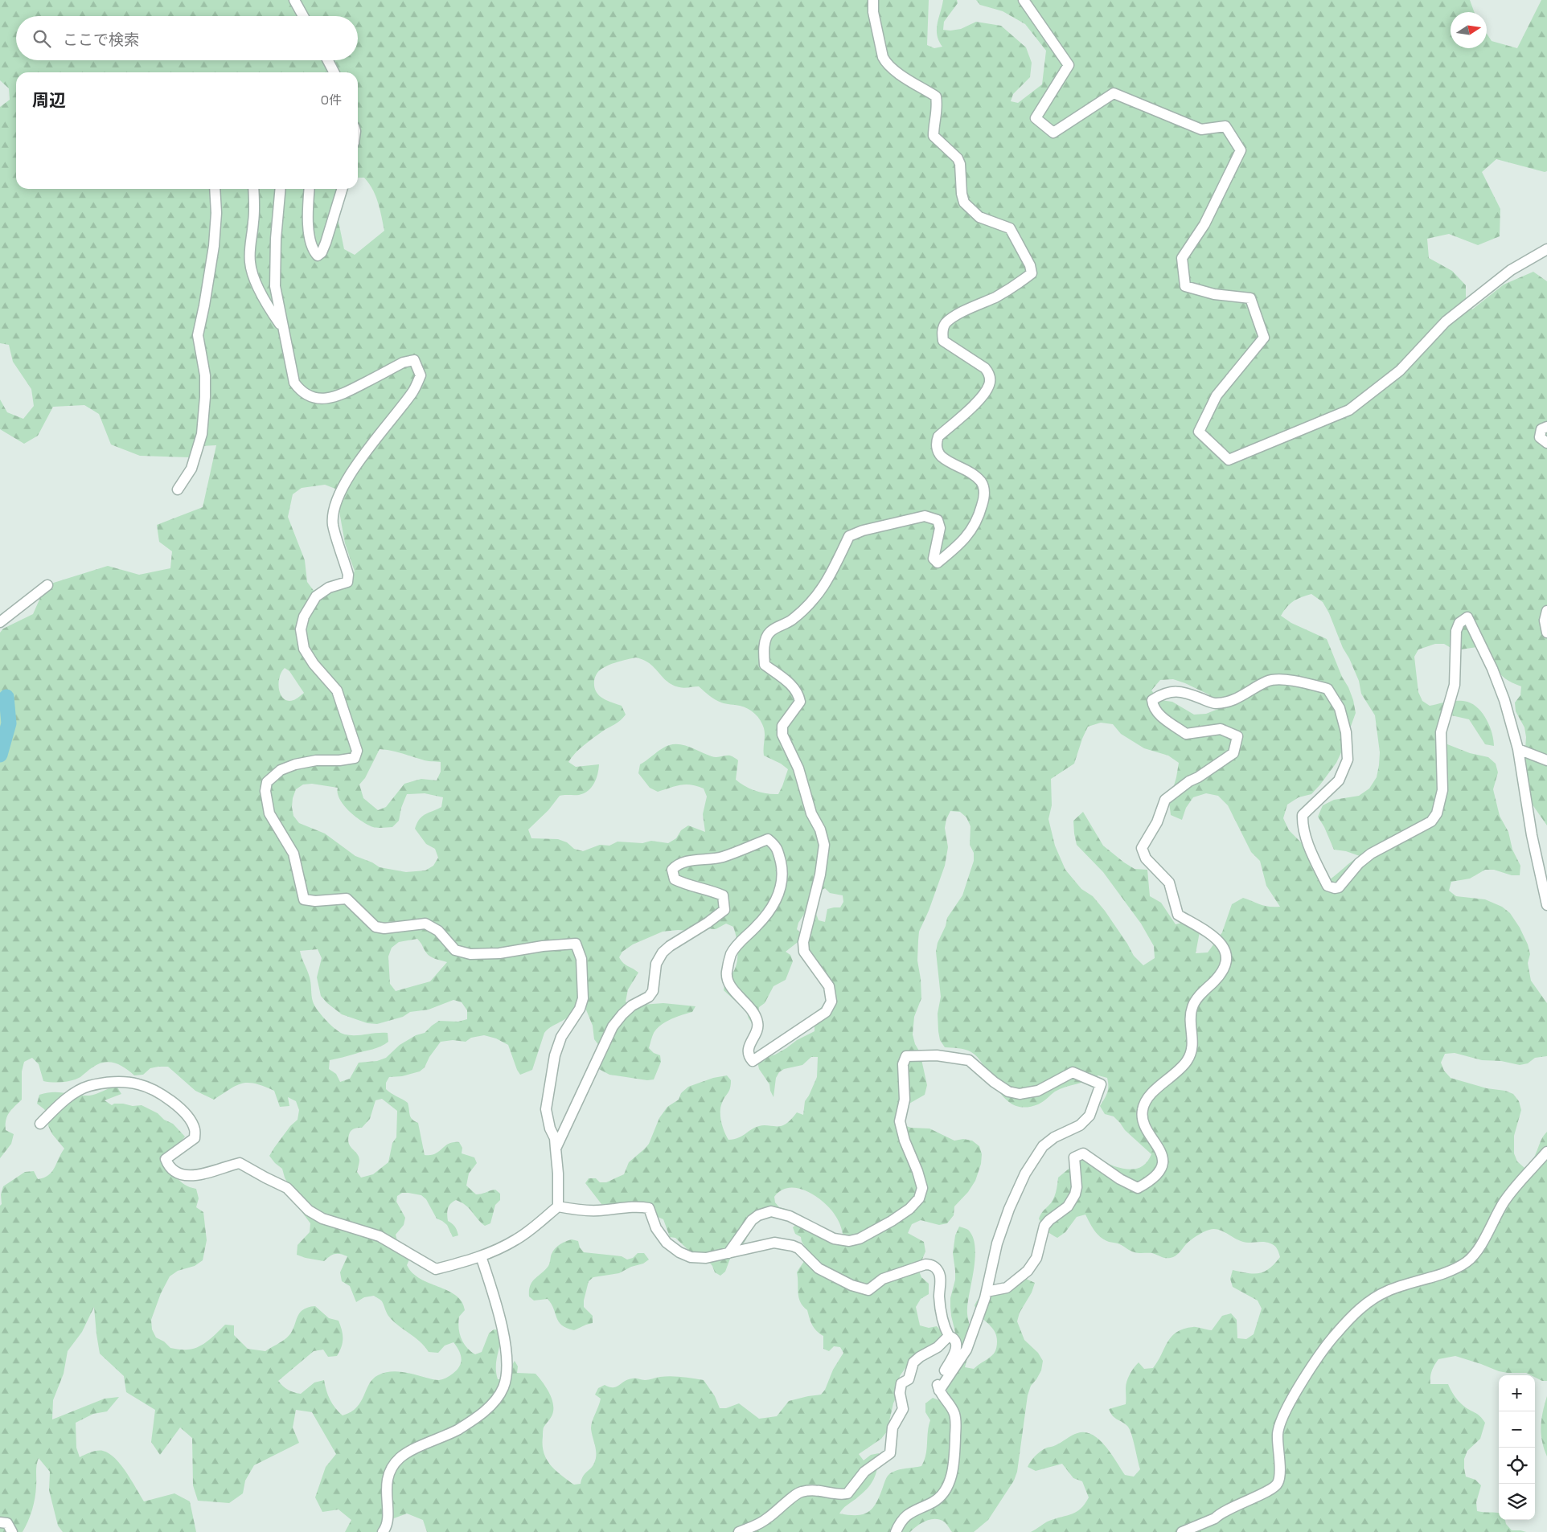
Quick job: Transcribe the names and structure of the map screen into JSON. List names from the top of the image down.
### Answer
{
  "north": "right",
  "page": {
    "search": "ここで検索",
    "heading": ["周辺", "0件"],
    "map_buttons": ["+", "−"]
  }
}
